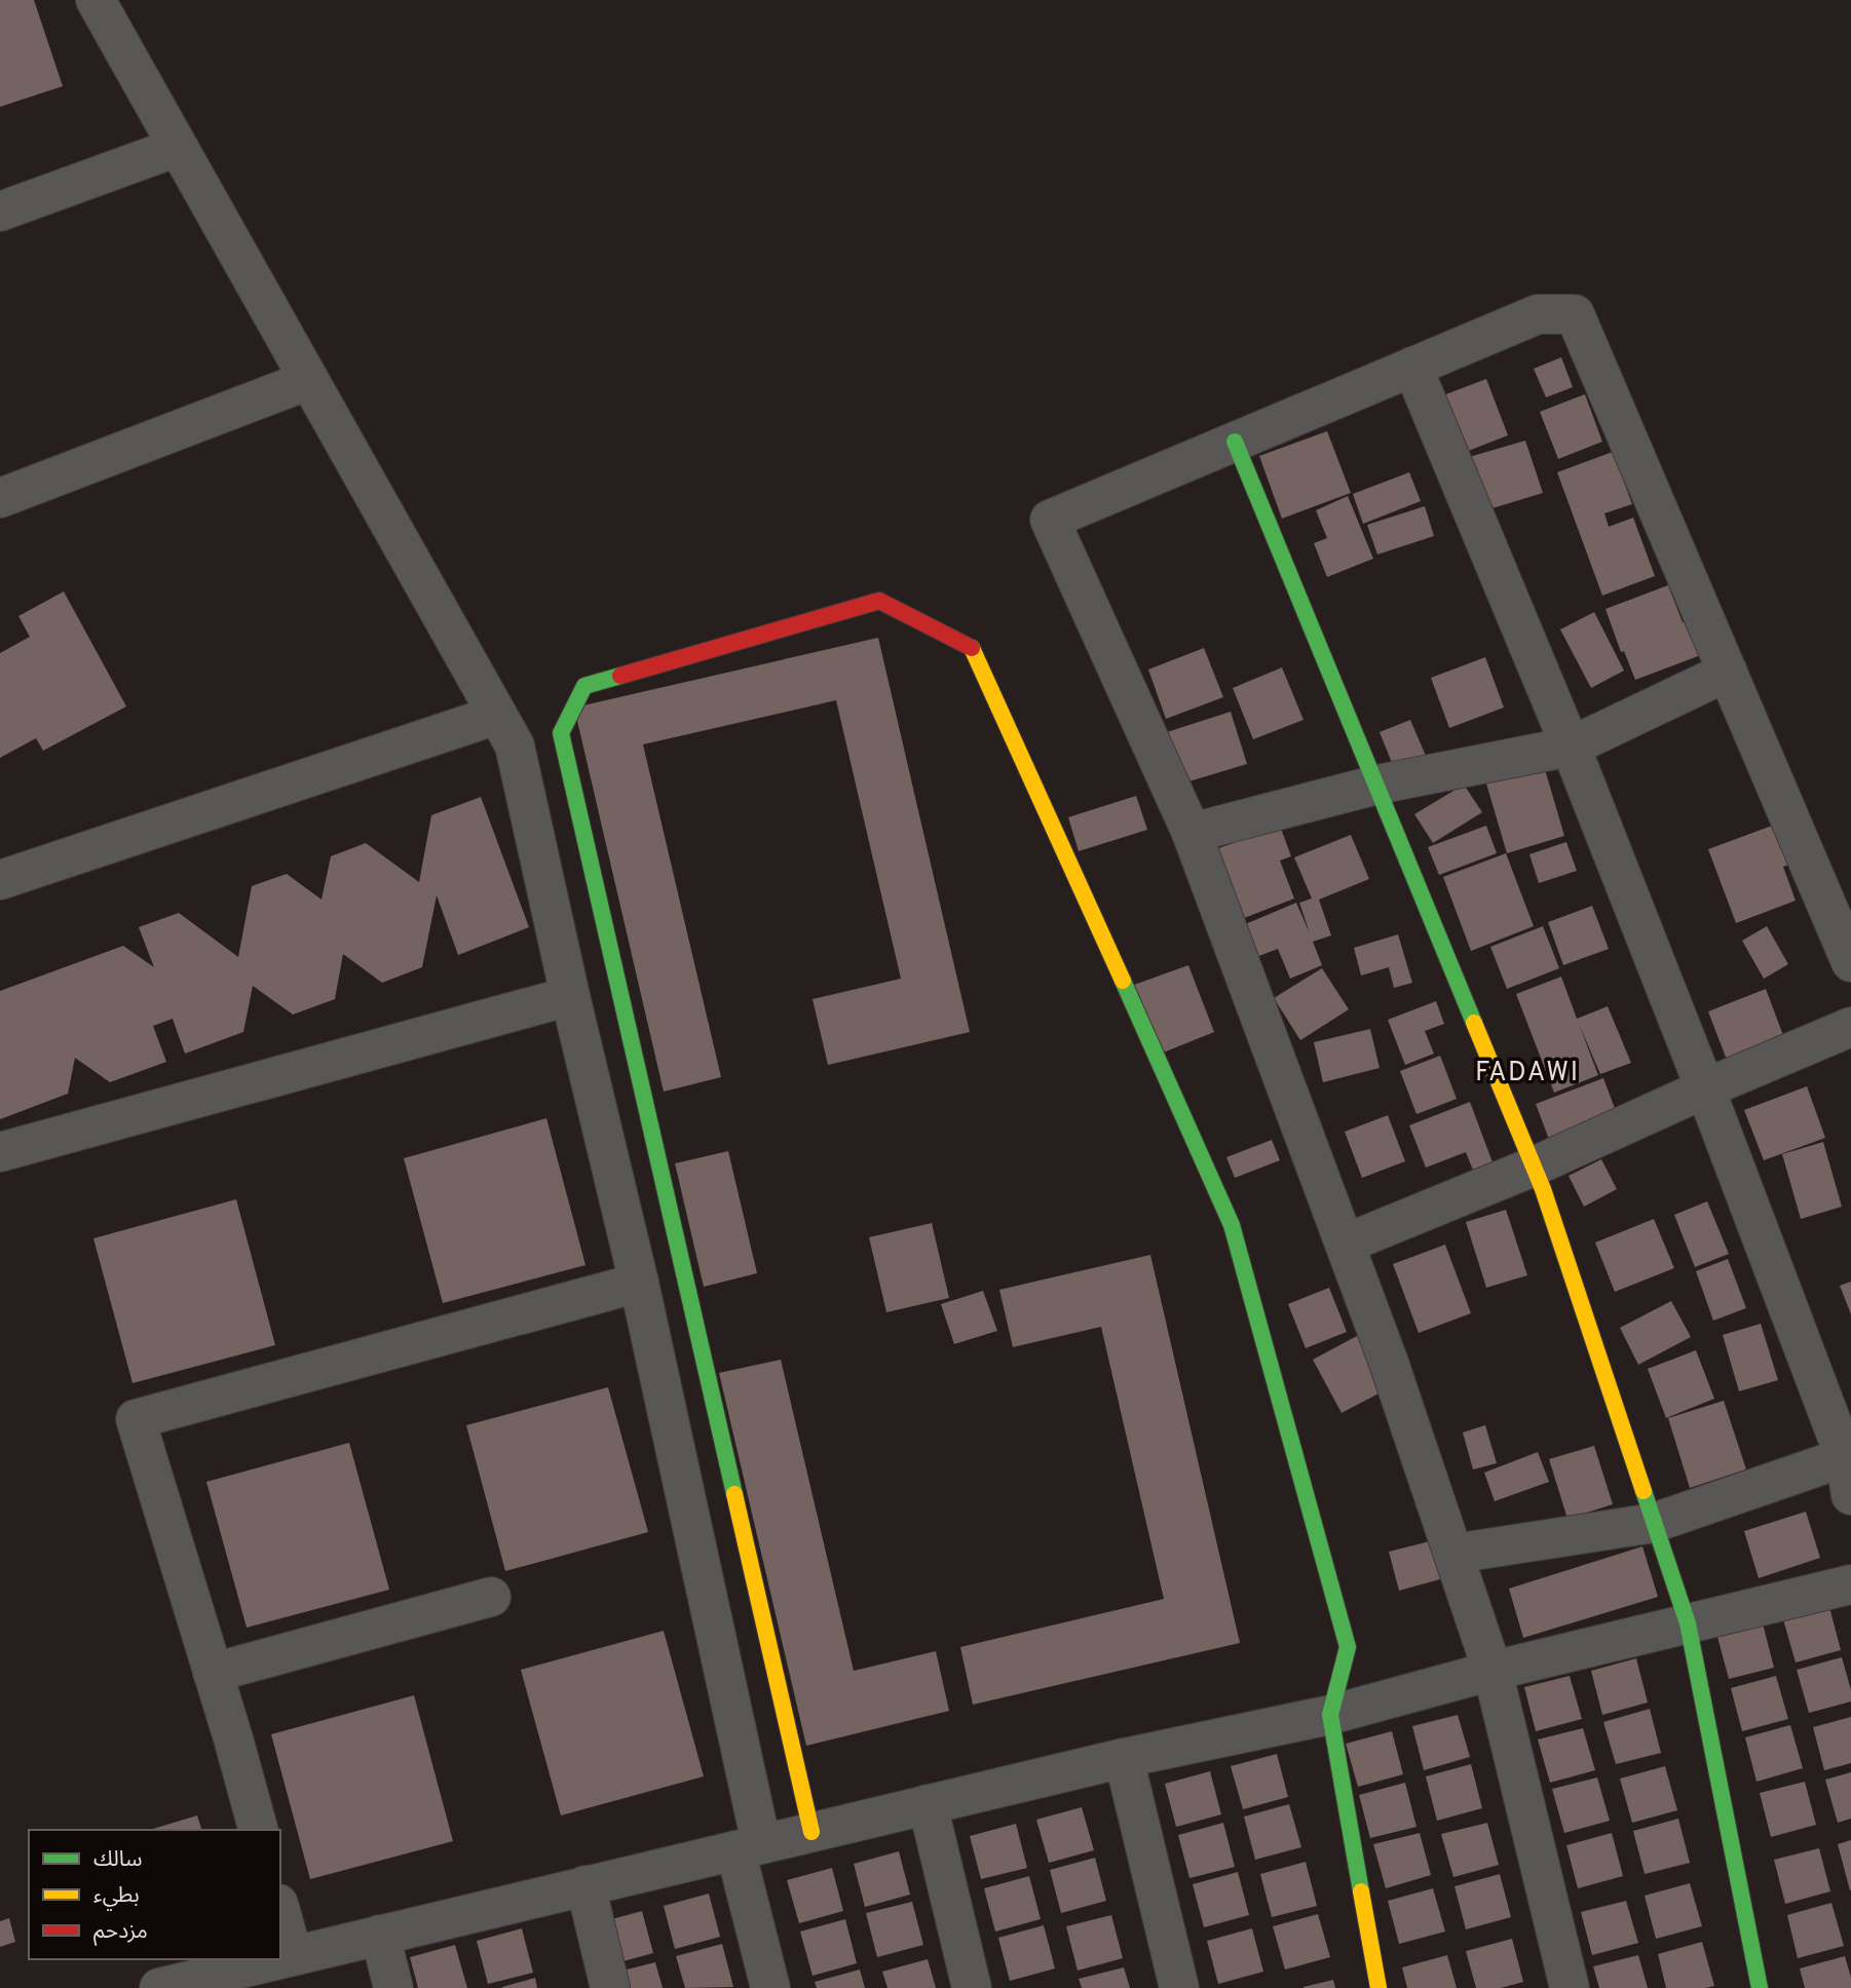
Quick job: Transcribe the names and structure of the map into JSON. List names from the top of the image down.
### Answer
{
  "districts": ["FADAWI"],
  "legend": ["سالك", "بطيء", "مزدحم"]
}
